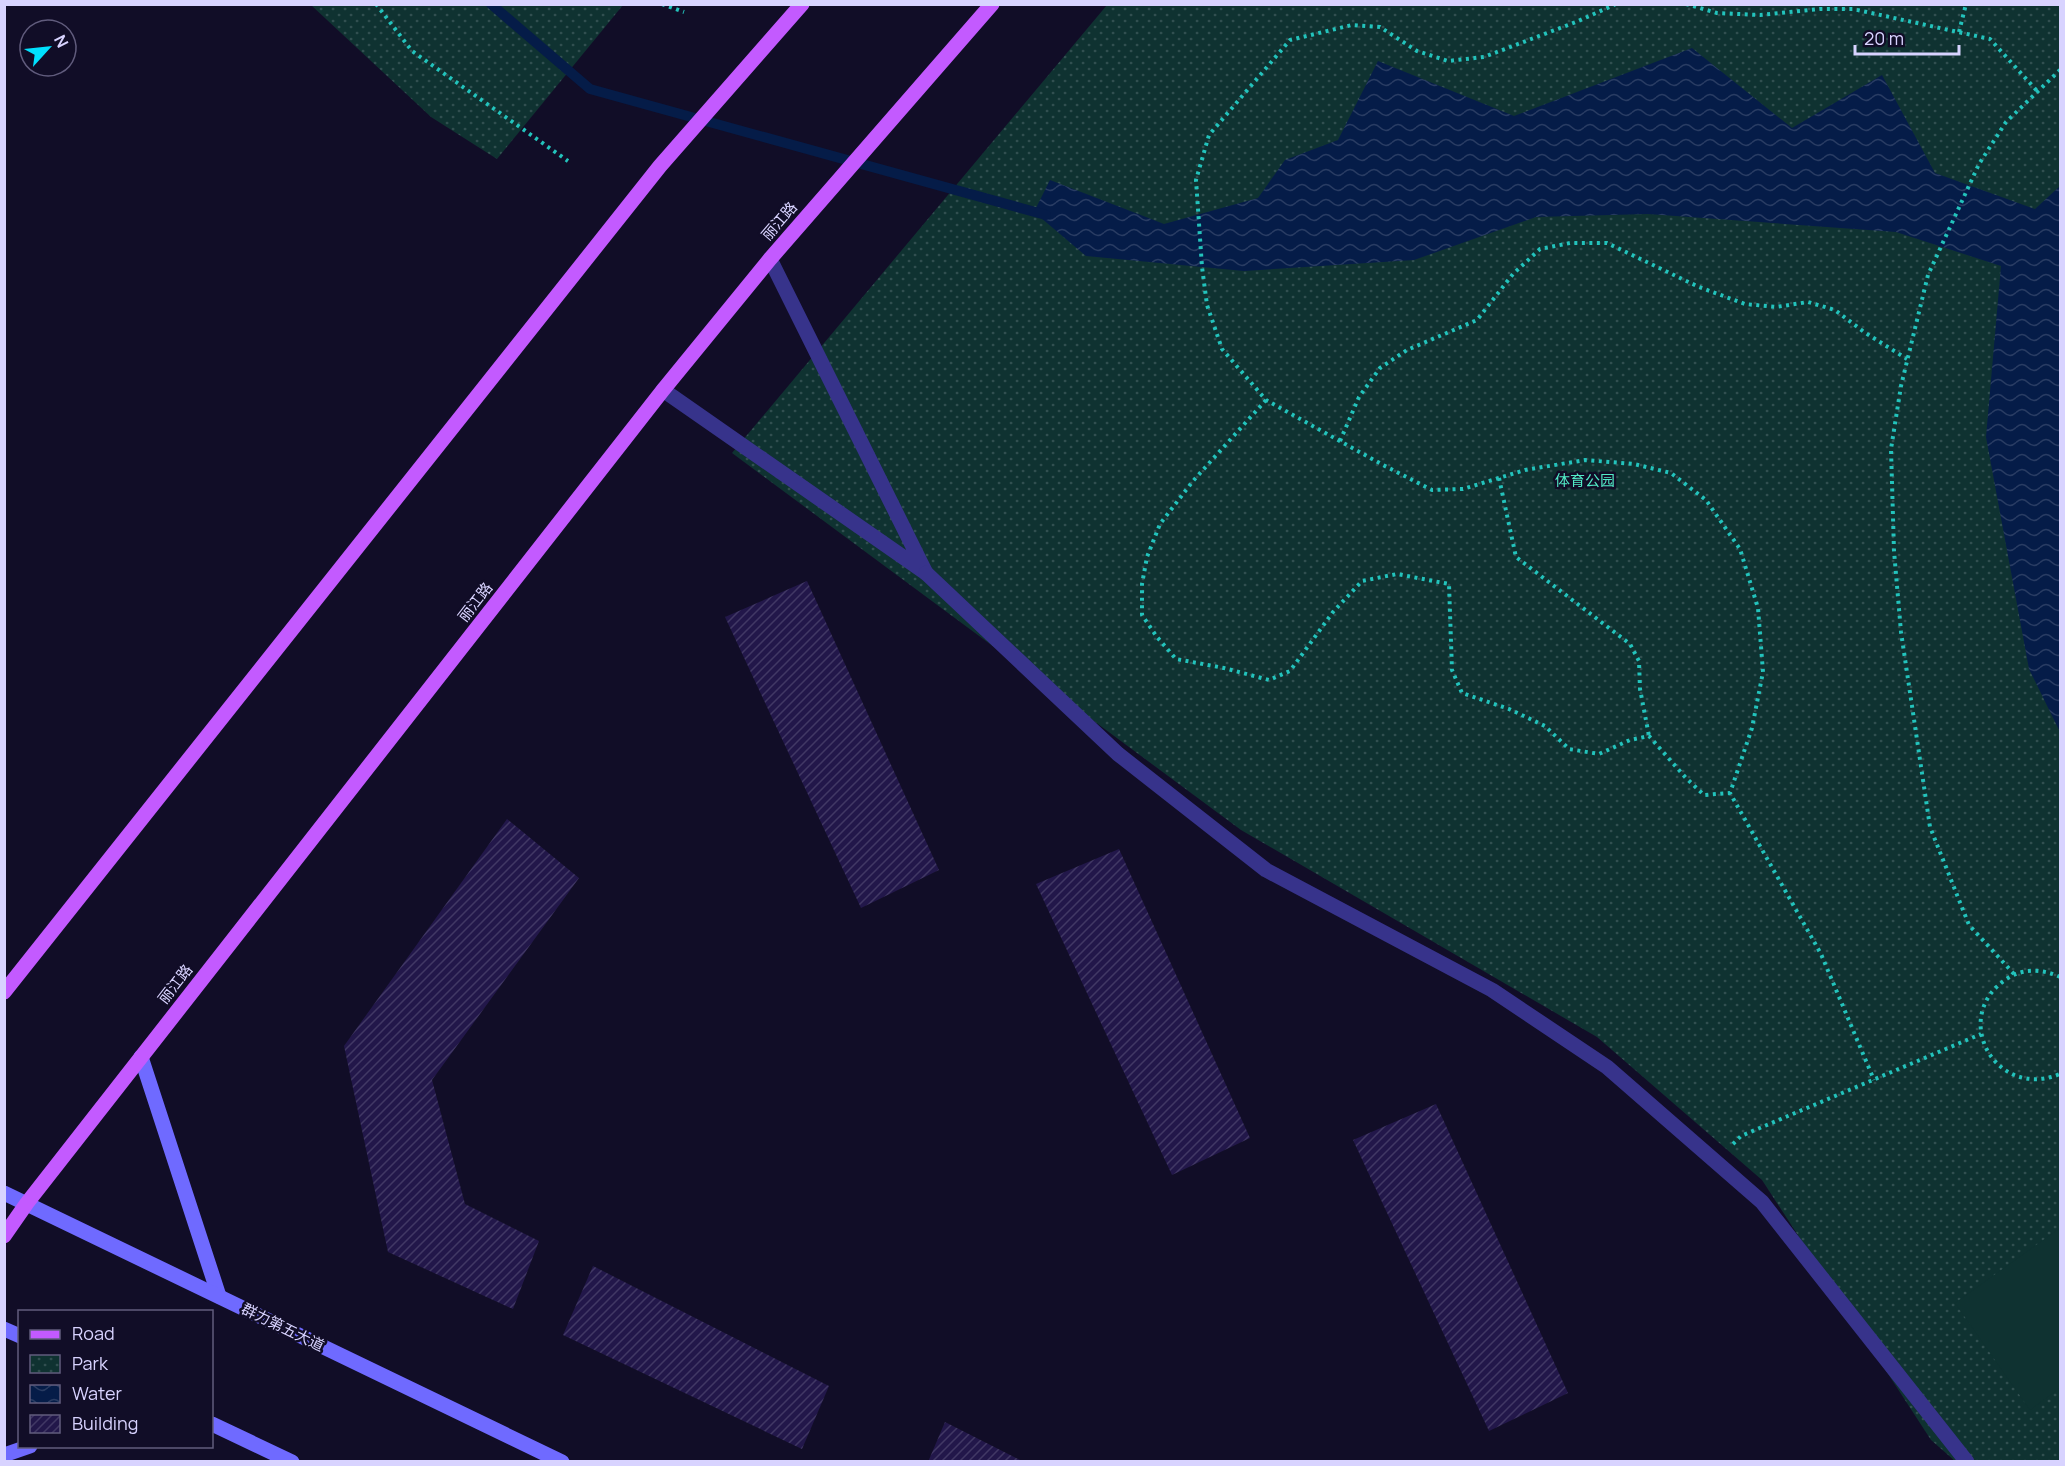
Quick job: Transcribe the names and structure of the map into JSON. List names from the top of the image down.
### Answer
{
  "streets": {
    "main road": ["丽江路", "群力第五大道"]
  },
  "crossings": [
    ["丽江路", "群力第五大道"]
  ],
  "parks": ["体育公园"],
  "legend": [
    "Road",
    "Park",
    "Water",
    "Building"
  ],
  "scale_bar": "20 m",
  "north": "top right"
}
